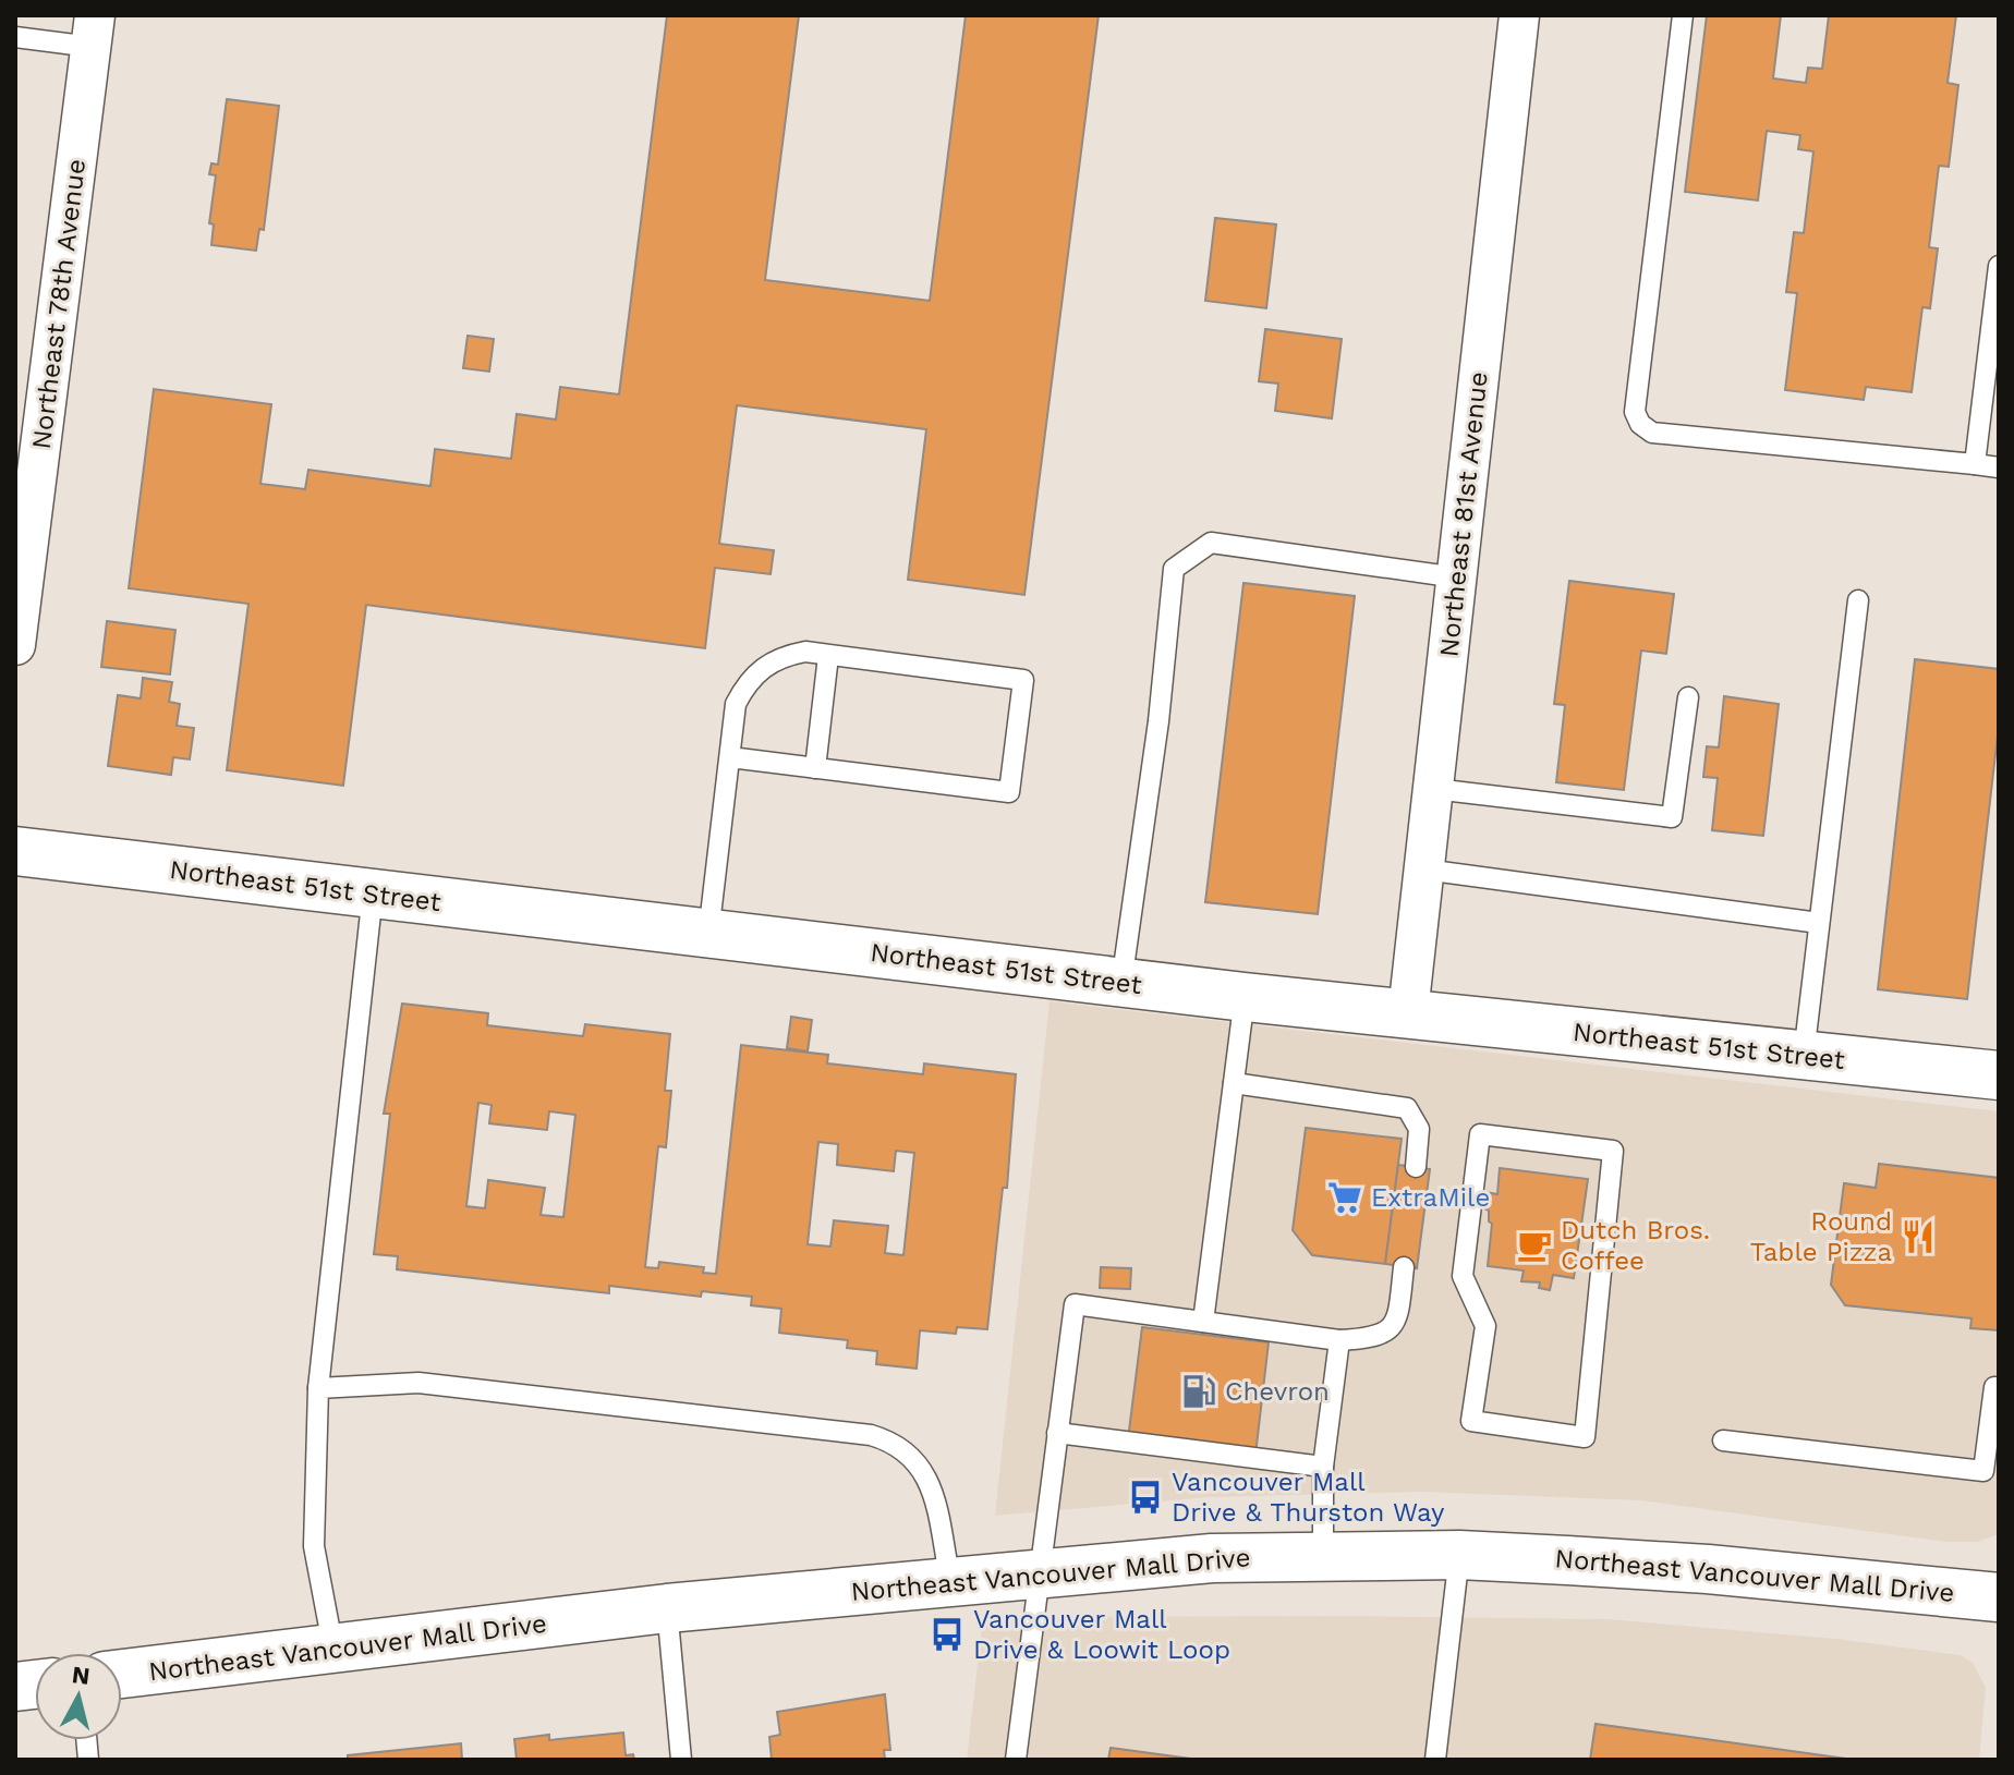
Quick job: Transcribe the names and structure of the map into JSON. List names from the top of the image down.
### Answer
{
  "streets": {
    "street": [
      "Northeast 78th Avenue",
      "Northeast 81st Avenue",
      "Northeast 51st Street",
      "Northeast Vancouver Mall Drive"
    ]
  },
  "crossings": [
    ["Northeast 81st Avenue", "Northeast 51st Street"]
  ],
  "places": {
    "supermarket": ["ExtraMile"],
    "restaurant": ["Round Table Pizza"],
    "cafe": ["Dutch Bros. Coffee"],
    "fuel station": ["Chevron"],
    "bus stop": ["Vancouver Mall Drive & Thurston Way", "Vancouver Mall Drive & Loowit Loop"]
  },
  "north": "top"
}
